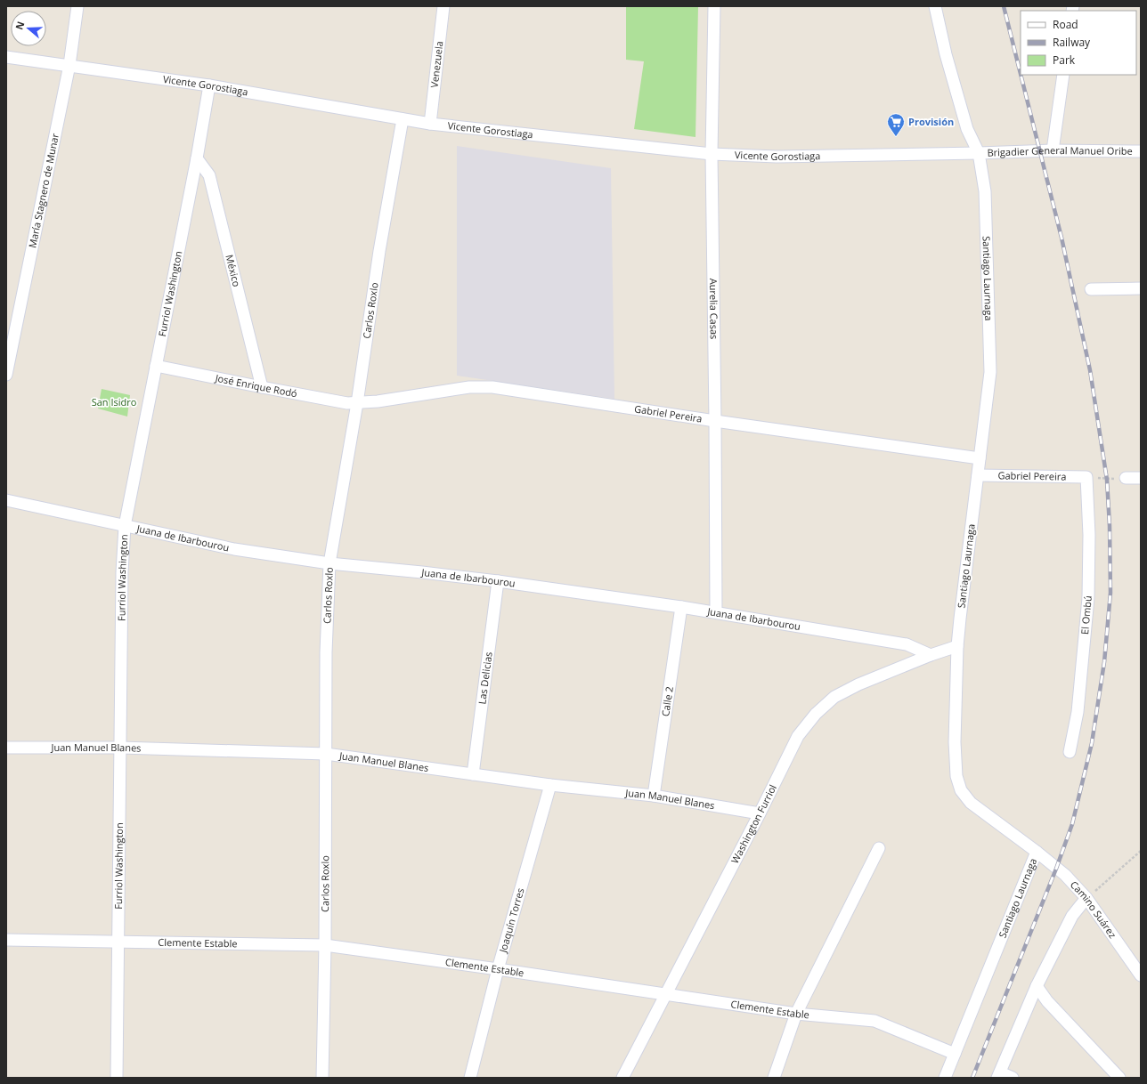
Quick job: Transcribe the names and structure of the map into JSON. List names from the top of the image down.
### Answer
{
  "streets": {
    "street": [
      "Venezuela",
      "Vicente Gorostiaga",
      "Brigadier General Manuel Oribe",
      "María Stagnero de Munar",
      "México",
      "Santiago Laurnaga",
      "Furriol Washington",
      "Aurelia Casas",
      "Carlos Roxlo",
      "José Enrique Rodó",
      "Gabriel Pereira",
      "Juana de Ibarbourou",
      "El Ombú",
      "Las Delicias",
      "Calle 2",
      "Juan Manuel Blanes",
      "Washington Furriol",
      "Camino Suárez",
      "Joaquín Torres",
      "Clemente Estable"
    ]
  },
  "crossings": [
    ["Venezuela", "Vicente Gorostiaga"],
    ["Vicente Gorostiaga", "Brigadier General Manuel Oribe"],
    ["Vicente Gorostiaga", "María Stagnero de Munar"],
    ["Vicente Gorostiaga", "Santiago Laurnaga"],
    ["Vicente Gorostiaga", "Furriol Washington"],
    ["Vicente Gorostiaga", "Aurelia Casas"],
    ["Vicente Gorostiaga", "Carlos Roxlo"],
    ["Brigadier General Manuel Oribe", "Santiago Laurnaga"],
    ["México", "Furriol Washington"],
    ["México", "José Enrique Rodó"],
    ["Santiago Laurnaga", "Gabriel Pereira"],
    ["Santiago Laurnaga", "Washington Furriol"],
    ["Santiago Laurnaga", "Camino Suárez"],
    ["Santiago Laurnaga", "Clemente Estable"],
    ["Furriol Washington", "José Enrique Rodó"],
    ["Furriol Washington", "Juana de Ibarbourou"],
    ["Furriol Washington", "Juan Manuel Blanes"],
    ["Furriol Washington", "Clemente Estable"],
    ["Aurelia Casas", "Gabriel Pereira"],
    ["Aurelia Casas", "Juana de Ibarbourou"],
    ["Carlos Roxlo", "José Enrique Rodó"],
    ["Carlos Roxlo", "Gabriel Pereira"],
    ["Carlos Roxlo", "Juana de Ibarbourou"],
    ["Carlos Roxlo", "Juan Manuel Blanes"],
    ["Carlos Roxlo", "Clemente Estable"],
    ["José Enrique Rodó", "Gabriel Pereira"],
    ["Gabriel Pereira", "El Ombú"],
    ["Juana de Ibarbourou", "Las Delicias"],
    ["Juana de Ibarbourou", "Calle 2"],
    ["Juana de Ibarbourou", "Washington Furriol"],
    ["Las Delicias", "Juan Manuel Blanes"],
    ["Calle 2", "Juan Manuel Blanes"],
    ["Juan Manuel Blanes", "Washington Furriol"],
    ["Juan Manuel Blanes", "Joaquín Torres"],
    ["Washington Furriol", "Clemente Estable"],
    ["Joaquín Torres", "Clemente Estable"]
  ],
  "parks": ["San Isidro"],
  "places": {
    "supermarket": ["Provisión"]
  },
  "legend": ["Road", "Railway", "Park"],
  "north": "left"
}
